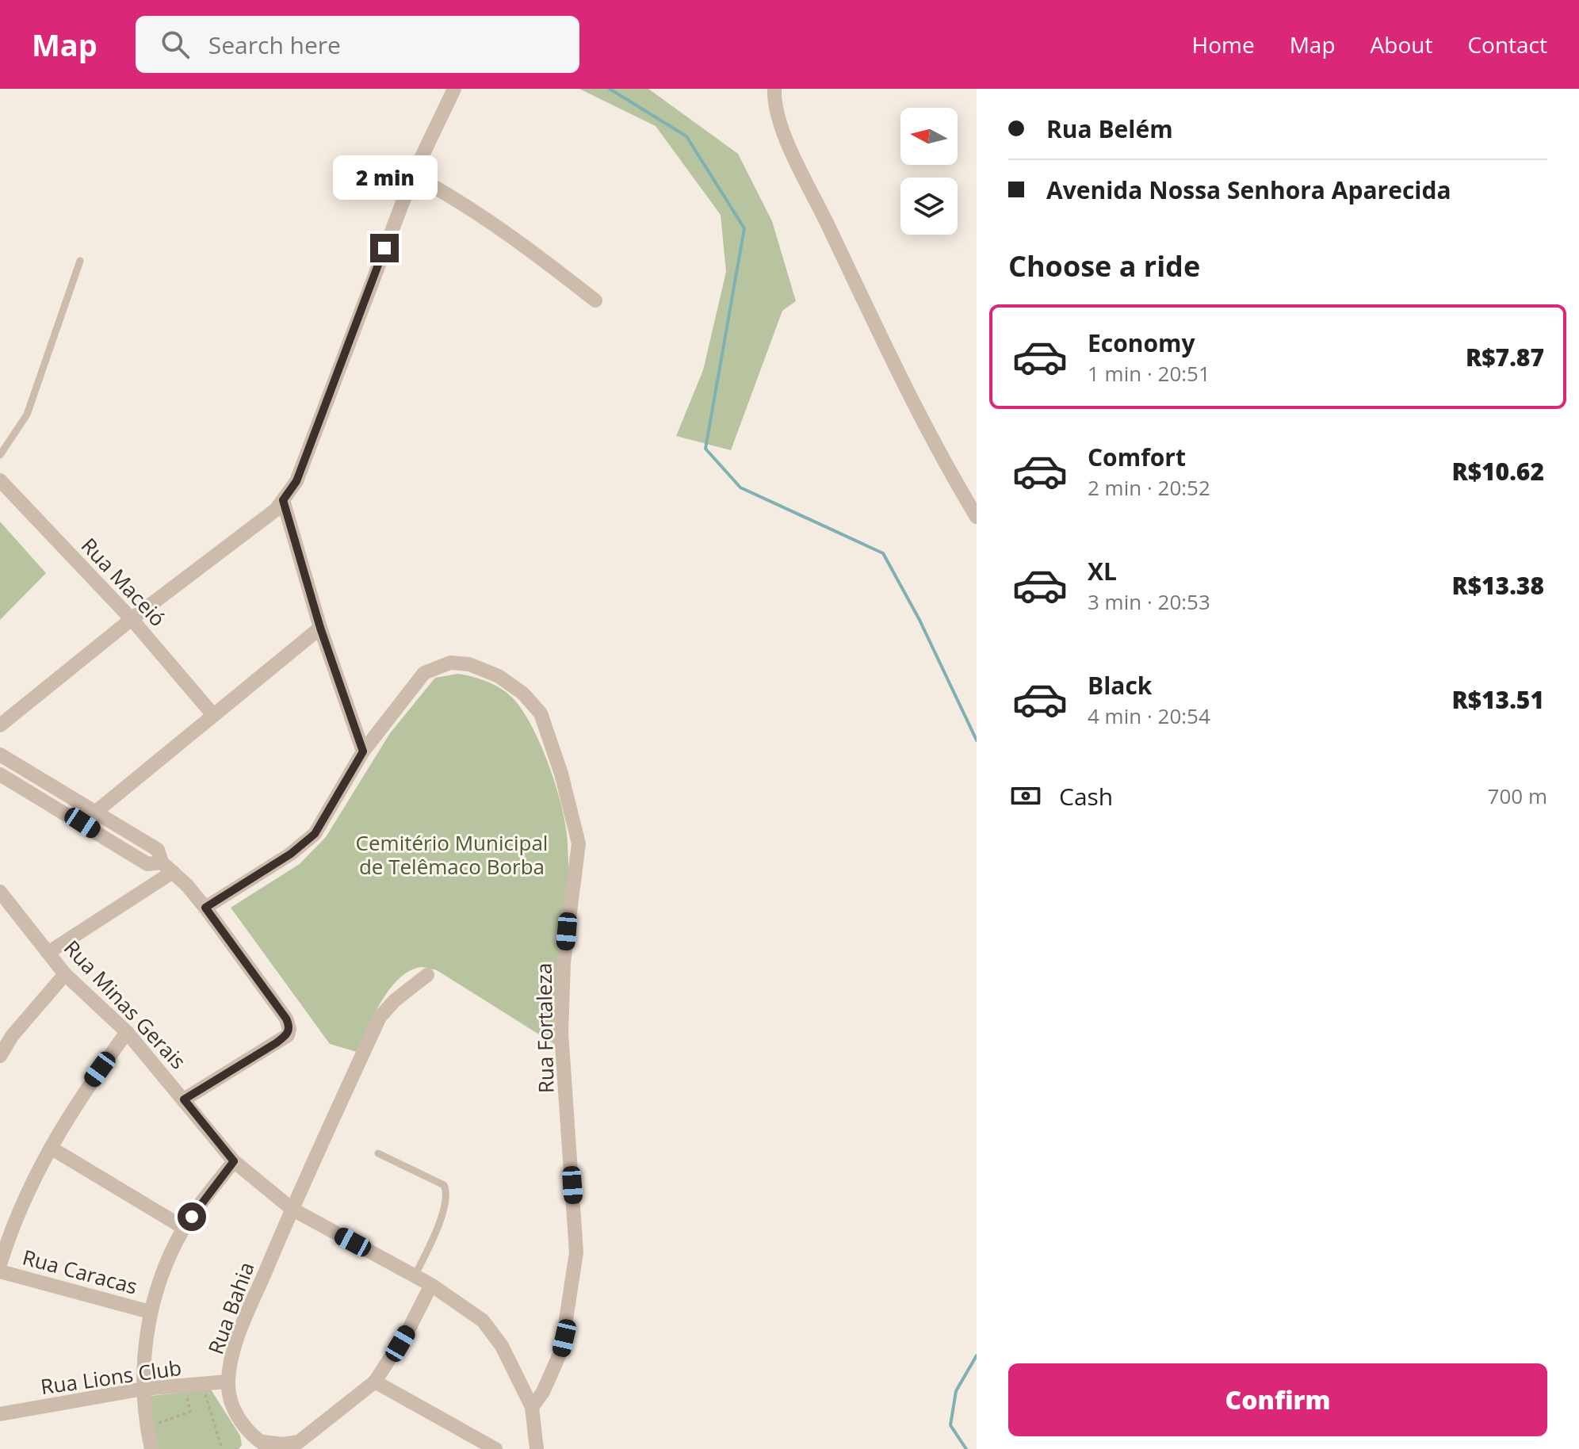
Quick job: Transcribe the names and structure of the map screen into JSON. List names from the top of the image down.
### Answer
{
  "streets": {
    "street": [
      "Rua Maceió",
      "Rua Minas Gerais",
      "Rua Fortaleza",
      "Rua Caracas",
      "Rua Bahia",
      "Rua Lions Club"
    ]
  },
  "crossings": [
    ["Rua Minas Gerais", "Rua Fortaleza"],
    ["Rua Minas Gerais", "Rua Bahia"],
    ["Rua Bahia", "Rua Lions Club"]
  ],
  "parks": ["Cemitério Municipal de Telêmaco Borba"],
  "north": "left",
  "page": {
    "header": "Map",
    "search": "Search here",
    "nav": [
      "Home",
      "Map",
      "About",
      "Contact"
    ],
    "banner": ["Rua Belém", "Avenida Nossa Senhora Aparecida"],
    "bubble": "2 min",
    "heading": "Choose a ride",
    "list": [
      {
        "name": "Economy",
        "note": "1 min · 20:51",
        "value": "R$7.87"
      },
      {
        "name": "Comfort",
        "note": "2 min · 20:52",
        "value": "R$10.62"
      },
      {
        "name": "XL",
        "note": "3 min · 20:53",
        "value": "R$13.38"
      },
      {
        "name": "Black",
        "note": "4 min · 20:54",
        "value": "R$13.51"
      }
    ],
    "pay": ["Cash", "700 m"],
    "buttons": "Confirm"
  }
}
